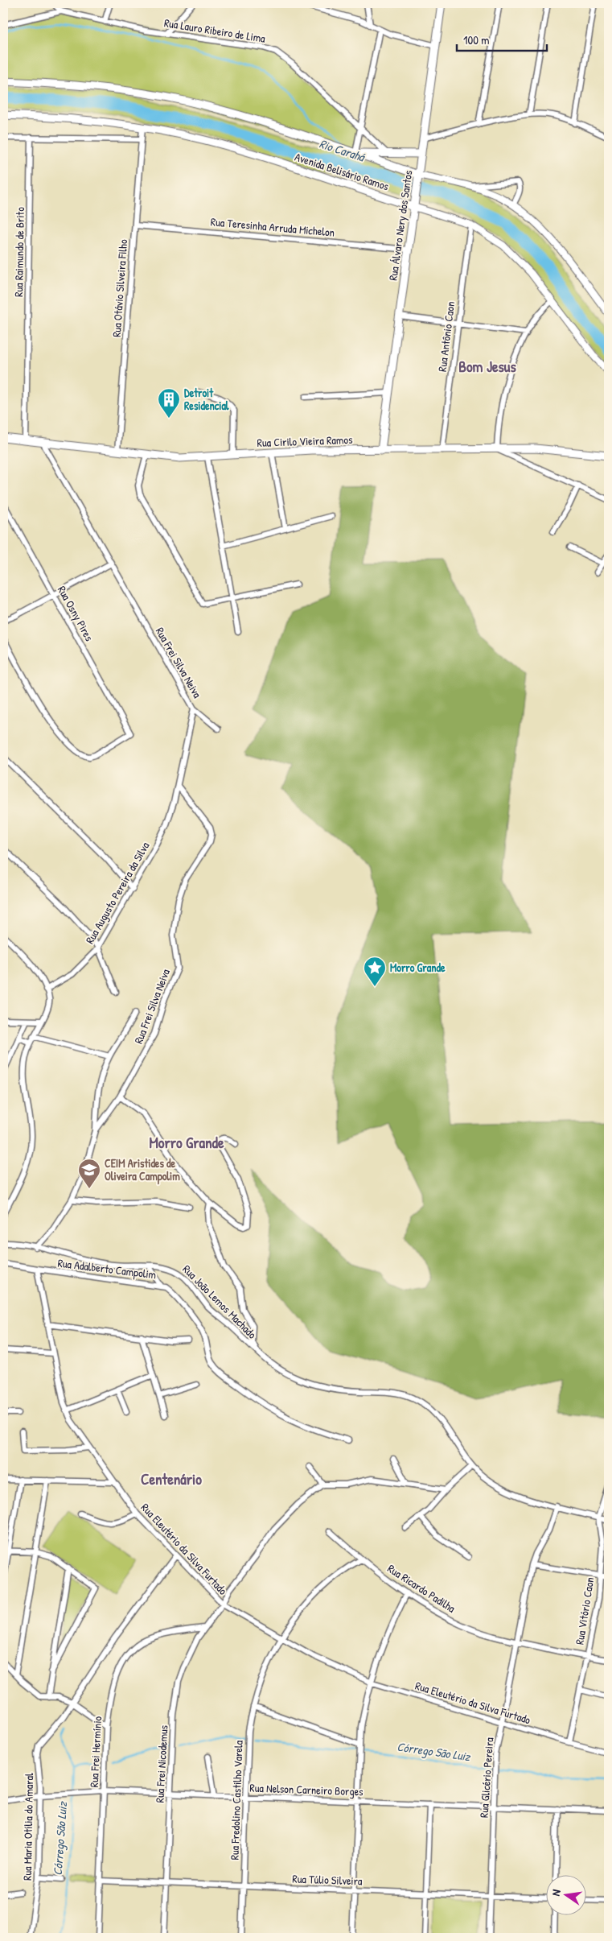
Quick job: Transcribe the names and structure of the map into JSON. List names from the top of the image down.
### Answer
{
  "streets": {
    "main road": ["Avenida Belisário Ramos", "Rua Álvaro Nery dos Santos", "Rua Cirilo Vieira Ramos"],
    "street": [
      "Rua Lauro Ribeiro de Lima",
      "Rua Teresinha Arruda Michelon",
      "Rua Raimundo de Brito",
      "Rua Otávio Silveira Filho",
      "Rua Antônio Caon",
      "Rua Osny Pires",
      "Rua Frei Silva Neiva",
      "Rua Augusto Pereira da Silva",
      "Rua Adalberto Campolim",
      "Rua João Lemos Machado",
      "Rua Eleutério da Silva Furtado",
      "Rua Ricardo Padilha",
      "Rua Vitório Caon",
      "Rua Frei Hermínio",
      "Rua Frei Nicodemus",
      "Rua Glicério Pereira",
      "Rua Nelson Carneiro Borges",
      "Rua Fredolino Castilho Varela",
      "Rua Maria Otília do Amaral",
      "Rua Túlio Silveira"
    ]
  },
  "crossings": [
    ["Avenida Belisário Ramos", "Rua Álvaro Nery dos Santos"],
    ["Avenida Belisário Ramos", "Rua Otávio Silveira Filho"],
    ["Avenida Belisário Ramos", "Rua Antônio Caon"],
    ["Rua Álvaro Nery dos Santos", "Rua Teresinha Arruda Michelon"],
    ["Rua Álvaro Nery dos Santos", "Rua Cirilo Vieira Ramos"],
    ["Rua Teresinha Arruda Michelon", "Rua Otávio Silveira Filho"],
    ["Rua Raimundo de Brito", "Rua Cirilo Vieira Ramos"],
    ["Rua Otávio Silveira Filho", "Rua Cirilo Vieira Ramos"],
    ["Rua Antônio Caon", "Rua Cirilo Vieira Ramos"],
    ["Rua Cirilo Vieira Ramos", "Rua Frei Silva Neiva"],
    ["Rua Frei Silva Neiva", "Rua Augusto Pereira da Silva"],
    ["Rua Frei Silva Neiva", "Rua João Lemos Machado"],
    ["Rua Adalberto Campolim", "Rua Eleutério da Silva Furtado"],
    ["Rua João Lemos Machado", "Rua Vitório Caon"],
    ["Rua João Lemos Machado", "Rua Glicério Pereira"],
    ["Rua Eleutério da Silva Furtado", "Rua Vitório Caon"],
    ["Rua Eleutério da Silva Furtado", "Rua Frei Nicodemus"],
    ["Rua Eleutério da Silva Furtado", "Rua Glicério Pereira"],
    ["Rua Eleutério da Silva Furtado", "Rua Fredolino Castilho Varela"],
    ["Rua Eleutério da Silva Furtado", "Rua Maria Otília do Amaral"],
    ["Rua Ricardo Padilha", "Rua Vitório Caon"],
    ["Rua Ricardo Padilha", "Rua Glicério Pereira"],
    ["Rua Ricardo Padilha", "Rua Fredolino Castilho Varela"],
    ["Rua Frei Hermínio", "Rua Frei Nicodemus"],
    ["Rua Frei Hermínio", "Rua Nelson Carneiro Borges"],
    ["Rua Frei Hermínio", "Rua Túlio Silveira"],
    ["Rua Frei Nicodemus", "Rua Nelson Carneiro Borges"],
    ["Rua Frei Nicodemus", "Rua Túlio Silveira"],
    ["Rua Glicério Pereira", "Rua Nelson Carneiro Borges"],
    ["Rua Glicério Pereira", "Rua Túlio Silveira"],
    ["Rua Nelson Carneiro Borges", "Rua Fredolino Castilho Varela"],
    ["Rua Nelson Carneiro Borges", "Rua Maria Otília do Amaral"],
    ["Rua Fredolino Castilho Varela", "Rua Túlio Silveira"]
  ],
  "districts": ["Bom Jesus", "Morro Grande", "Centenário"],
  "water": ["Rio Carahá", "Córrego São Luiz"],
  "places": {
    "building": ["Detroit Residencial"],
    "place": ["Morro Grande"],
    "school or university": ["CEIM Aristides de Oliveira Campolim"]
  },
  "scale_bar": "100 m",
  "north": "left"
}
